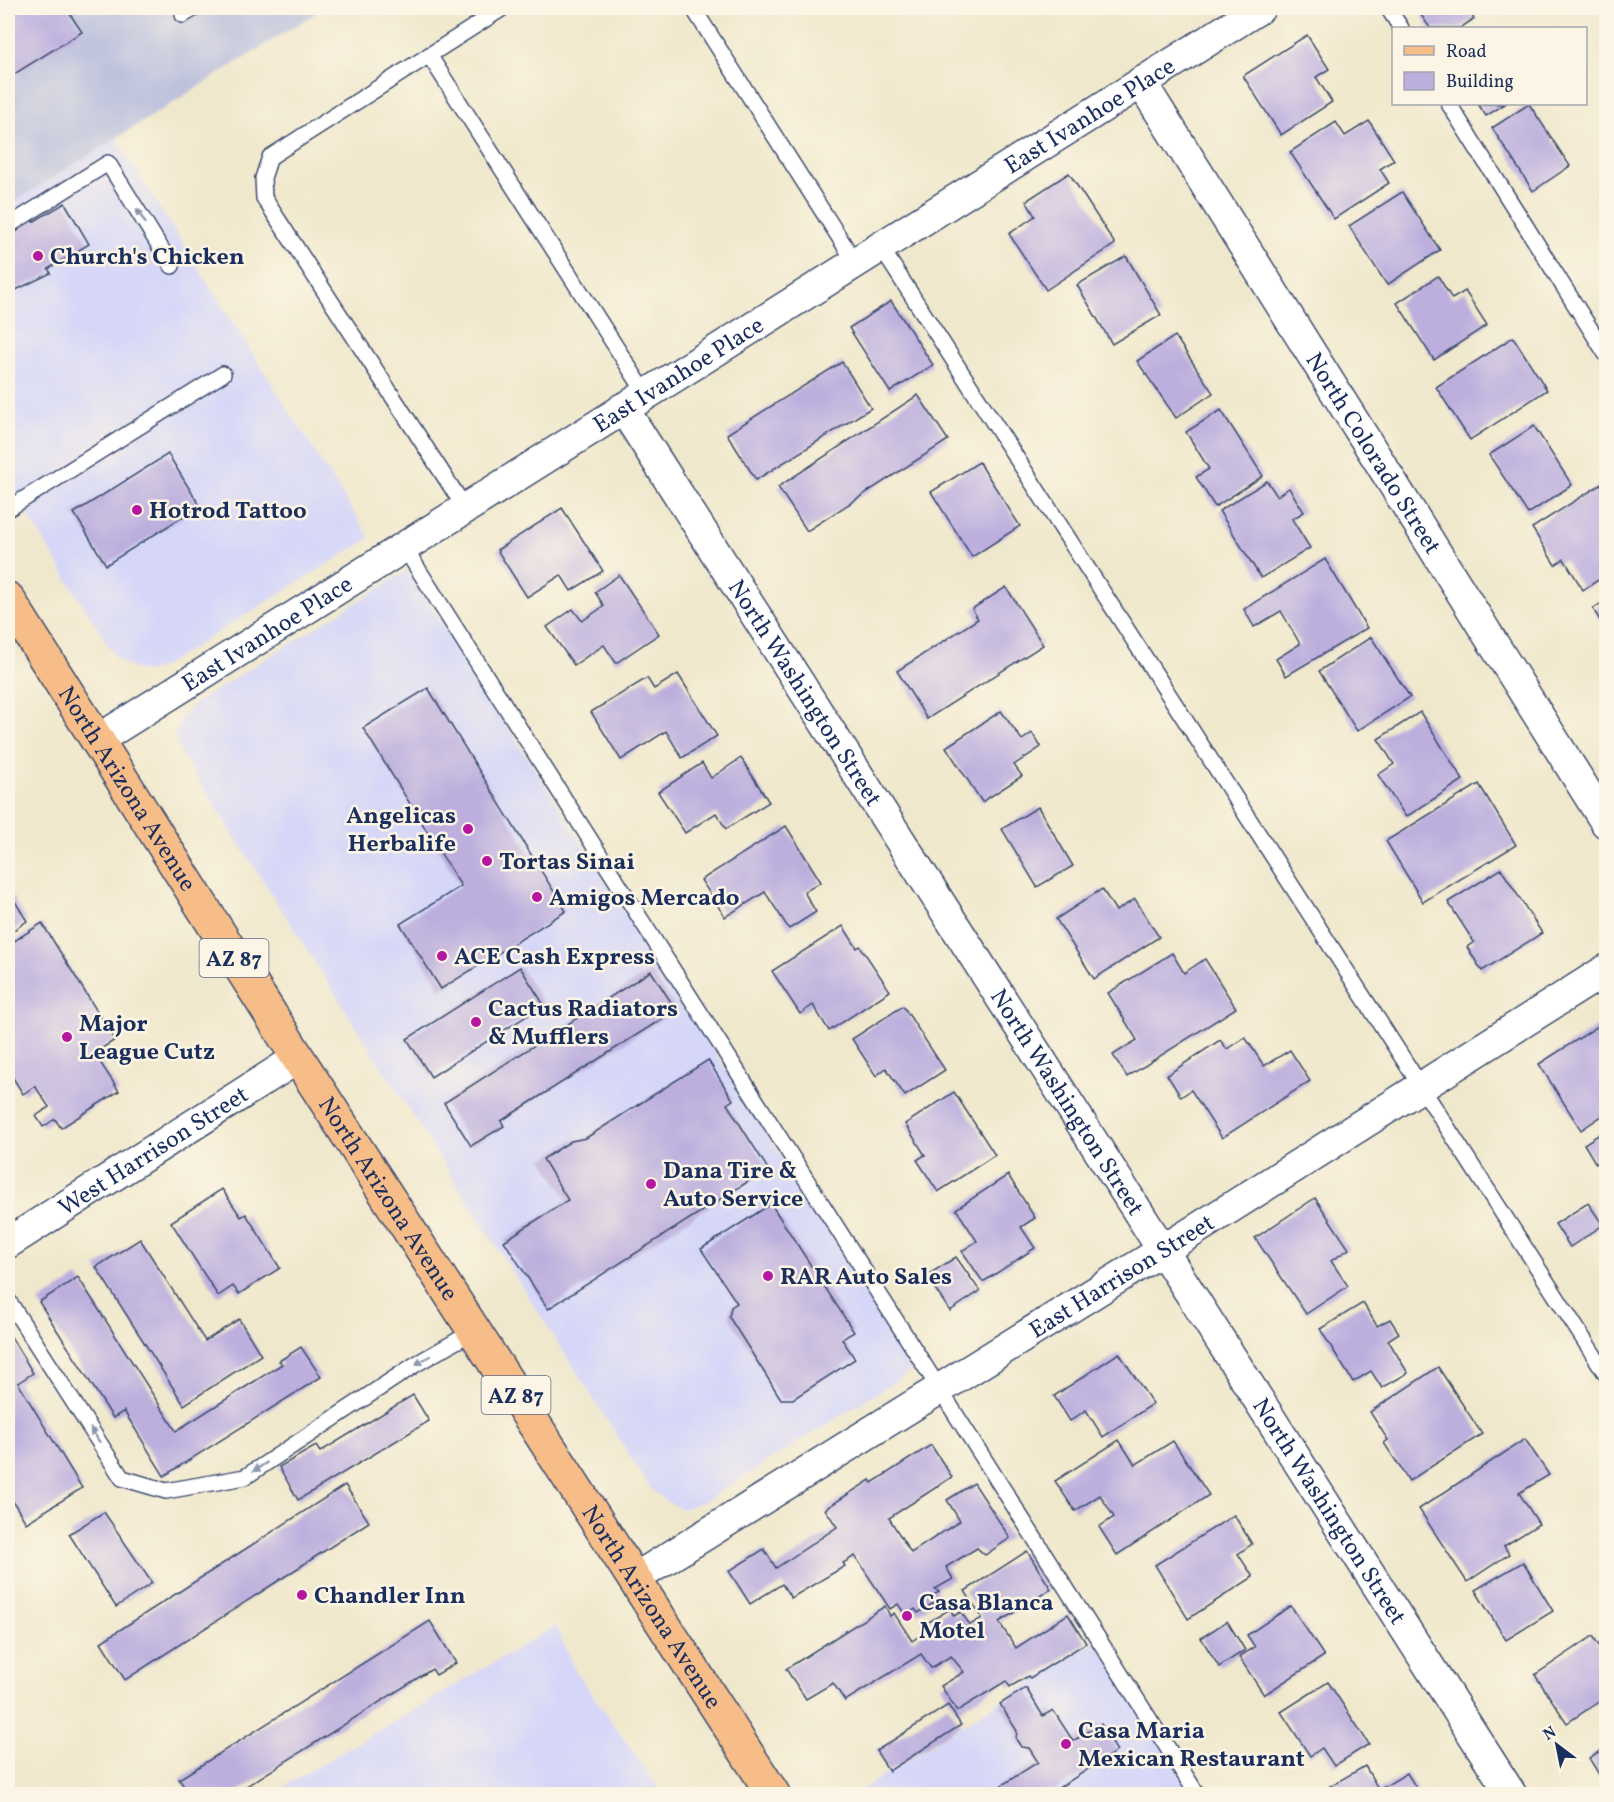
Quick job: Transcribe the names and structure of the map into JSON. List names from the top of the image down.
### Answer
{
  "streets": {
    "main road": ["North Arizona Avenue", "AZ 87"],
    "street": [
      "East Ivanhoe Place",
      "North Colorado Street",
      "North Washington Street",
      "West Harrison Street",
      "East Harrison Street"
    ]
  },
  "crossings": [
    ["East Ivanhoe Place", "North Colorado Street"],
    ["East Ivanhoe Place", "North Washington Street"],
    ["East Ivanhoe Place", "North Arizona Avenue"],
    ["North Washington Street", "East Harrison Street"],
    ["North Arizona Avenue", "West Harrison Street"],
    ["North Arizona Avenue", "East Harrison Street"]
  ],
  "places": [
    "Church's Chicken",
    "Hotrod Tattoo",
    "Angelicas Herbalife",
    "Tortas Sinai",
    "Amigos Mercado",
    "ACE Cash Express",
    "Cactus Radiators & Mufflers",
    "Major League Cutz",
    "Dana Tire & Auto Service",
    "RAR Auto Sales",
    "Chandler Inn",
    "Casa Blanca Motel",
    "Casa Maria Mexican Restaurant"
  ],
  "legend": ["Road", "Building"],
  "north": "top left"
}
